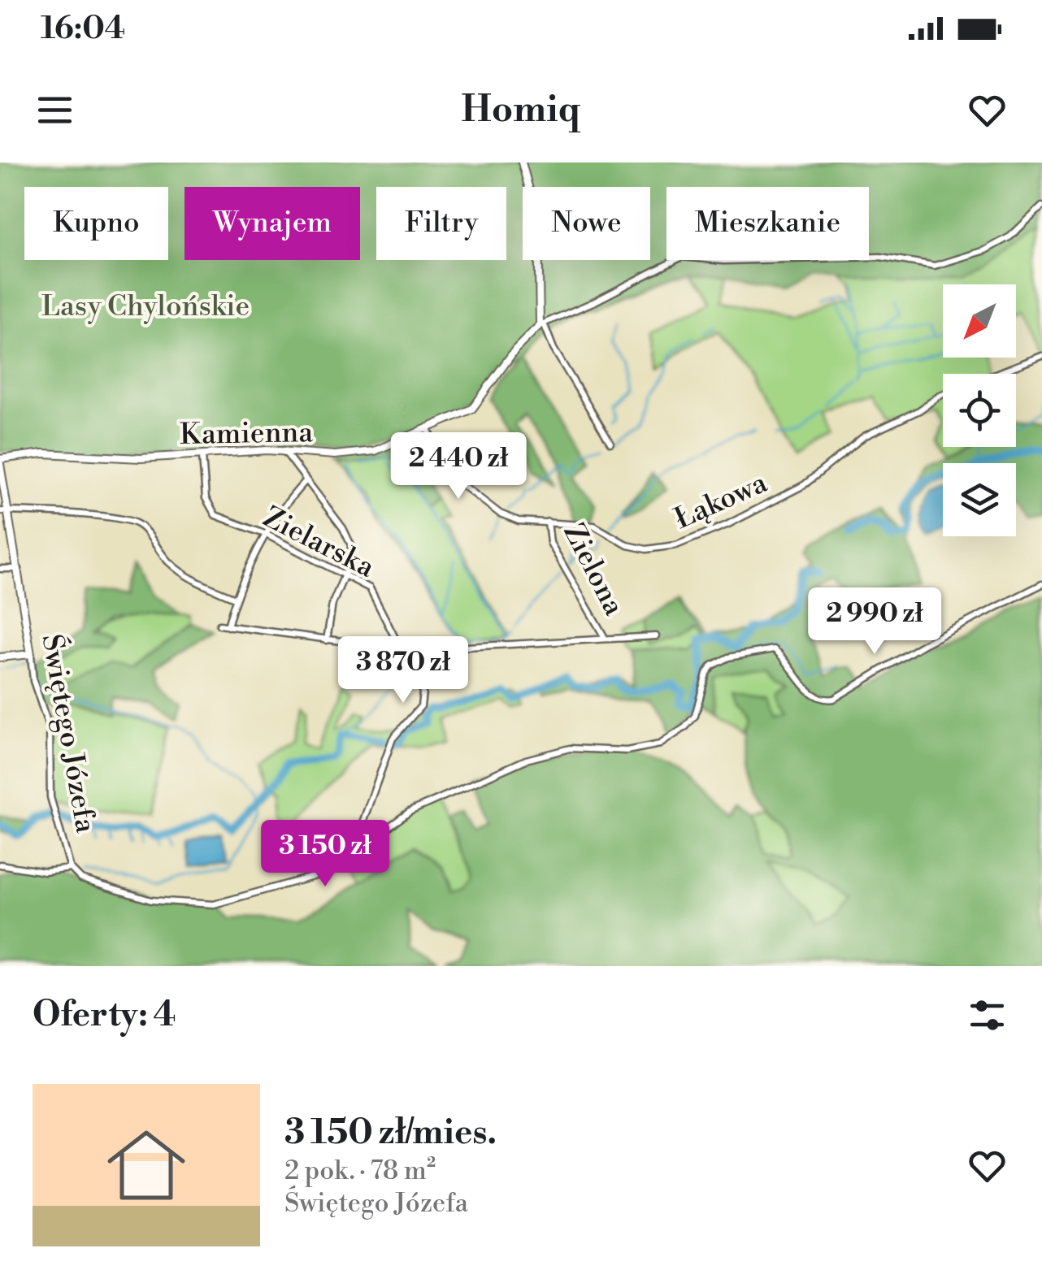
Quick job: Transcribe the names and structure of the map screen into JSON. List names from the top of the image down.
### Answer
{
  "streets": {
    "street": [
      "Kamienna",
      "Łąkowa",
      "Zielarska",
      "Zielona",
      "Świętego Józefa"
    ]
  },
  "crossings": [
    ["Kamienna", "Łąkowa"],
    ["Kamienna", "Zielarska"],
    ["Kamienna", "Świętego Józefa"],
    ["Łąkowa", "Zielona"],
    ["Zielarska", "Świętego Józefa"]
  ],
  "parks": ["Lasy Chylońskie"],
  "north": "bottom left",
  "page": {
    "status": "16:04",
    "header": "Homiq",
    "chip": [
      "Kupno",
      "Wynajem",
      "Filtry",
      "Nowe",
      "Mieszkanie"
    ],
    "price": [
      "2 440 zł",
      "2 990 zł",
      "3 870 zł",
      "3 150 zł"
    ],
    "heading": "Oferty: 4",
    "list": [
      {
        "name": "3 150 zł/mies.",
        "note": "2 pok. · 78 m² · Świętego Józefa"
      }
    ]
  }
}
